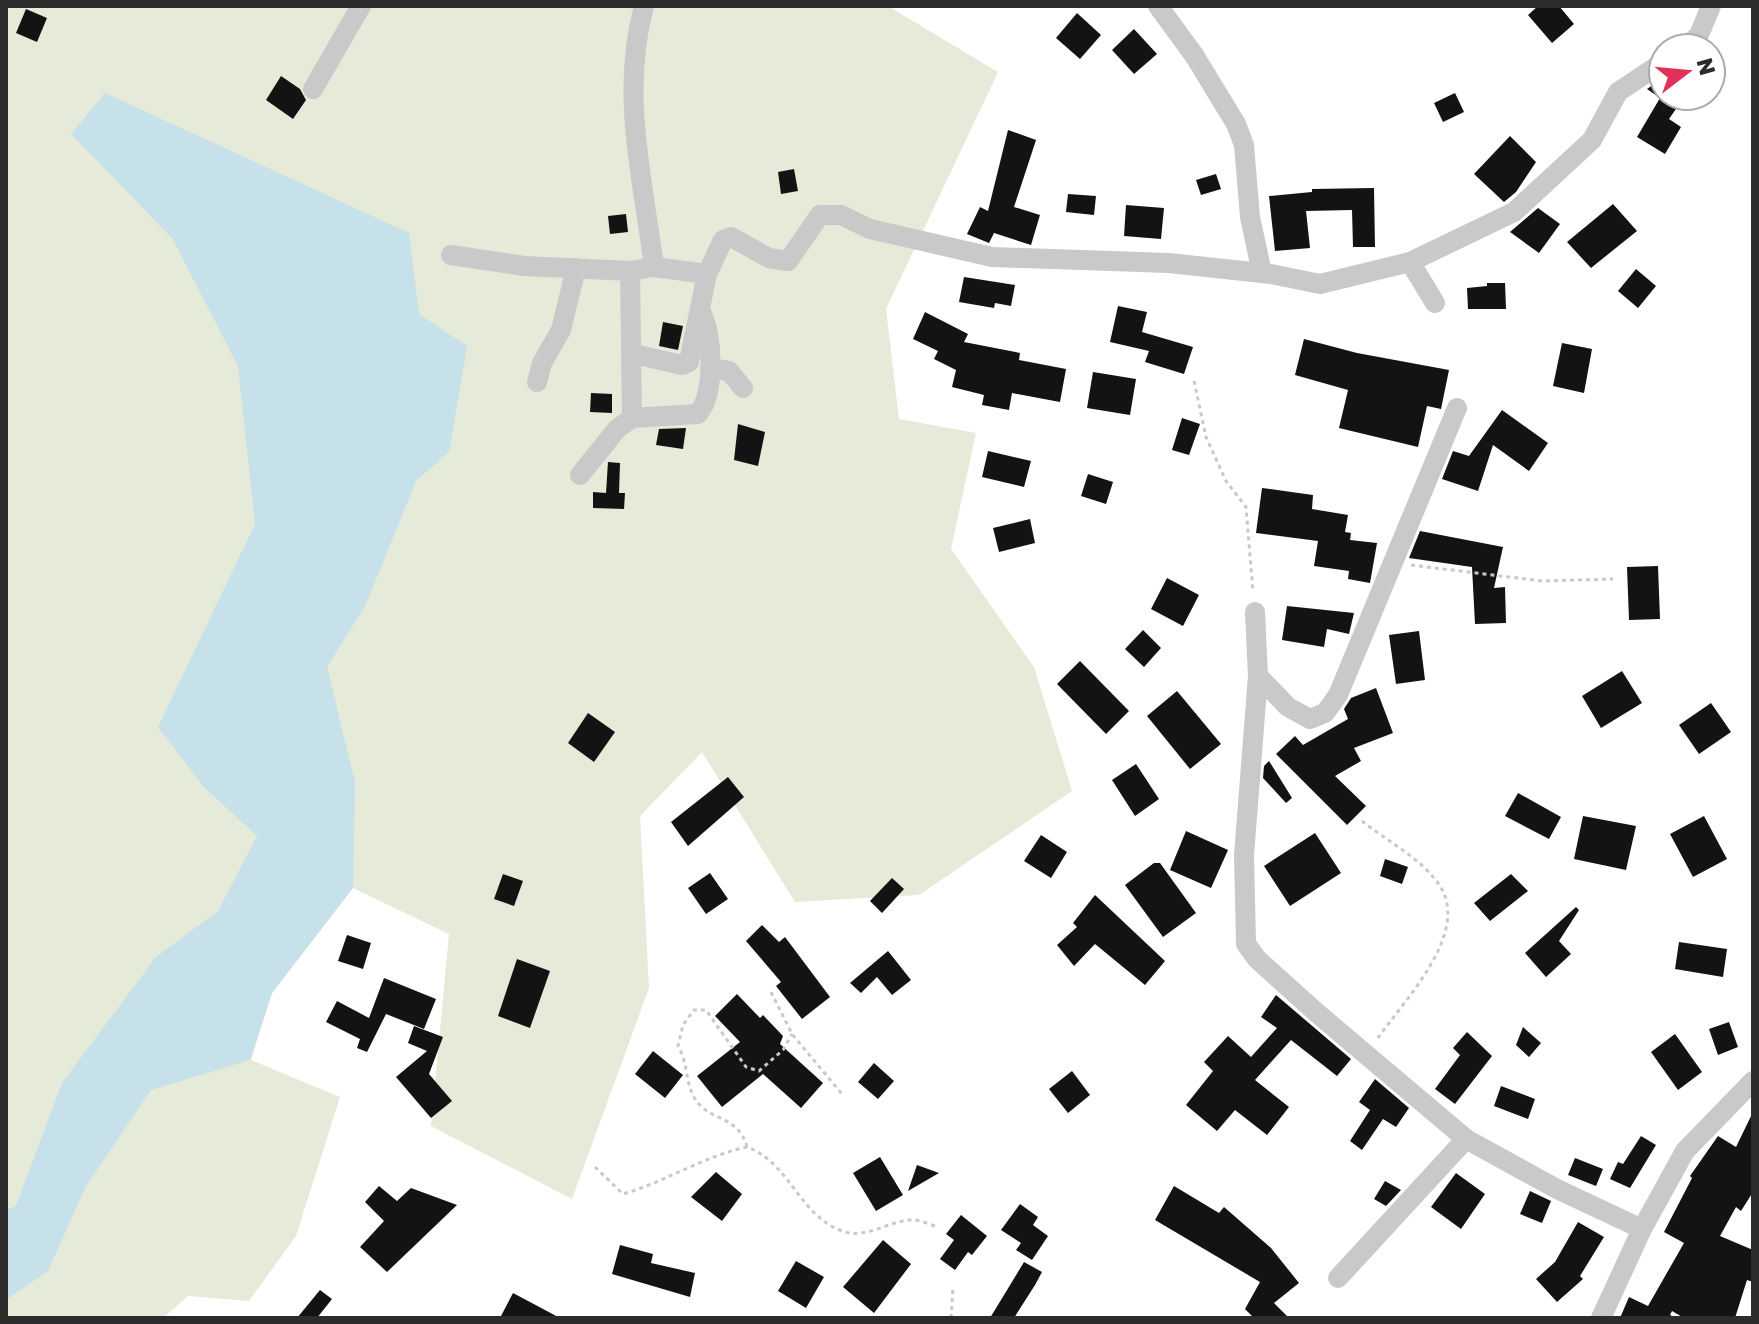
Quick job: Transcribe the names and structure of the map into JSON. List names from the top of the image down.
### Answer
{
  "north": "right"
}
